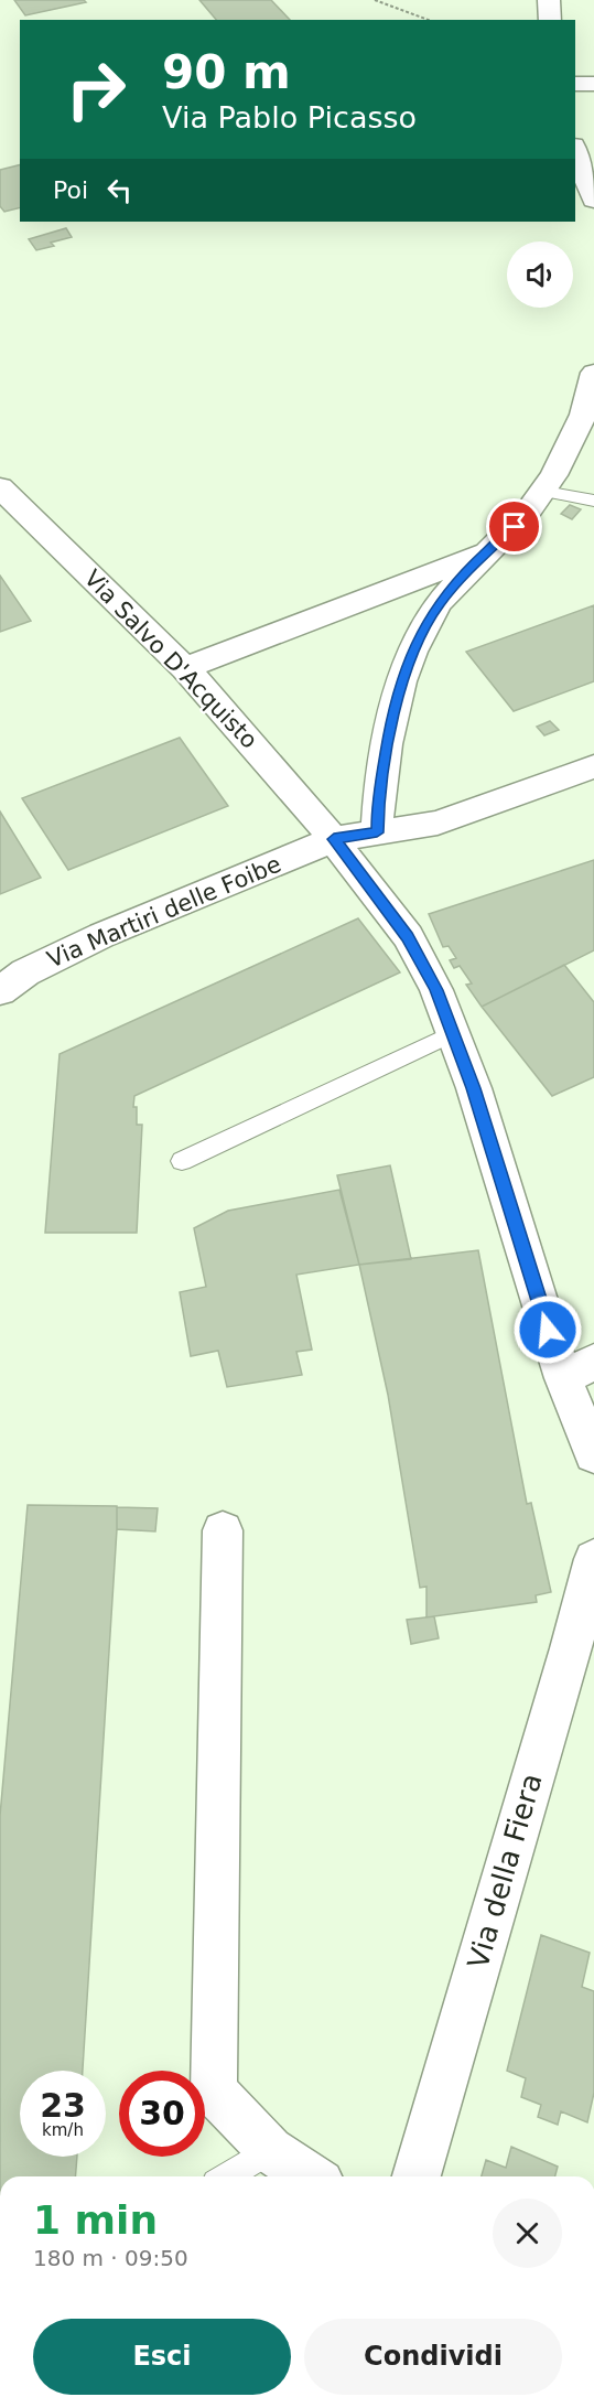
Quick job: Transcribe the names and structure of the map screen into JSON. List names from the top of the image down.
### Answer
{
  "streets": {
    "street": ["Via Salvo D'Acquisto", "Via Martiri delle Foibe", "Via della Fiera"]
  },
  "crossings": [
    ["Via Salvo D'Acquisto", "Via Martiri delle Foibe"]
  ],
  "page": {
    "turn": ["90 m", "Via Pablo Picasso"],
    "then": "Poi",
    "speed": "23 km/h",
    "limit": "30",
    "heading": ["1 min", "180 m · 09:50"],
    "buttons": ["Esci", "Condividi"]
  }
}
